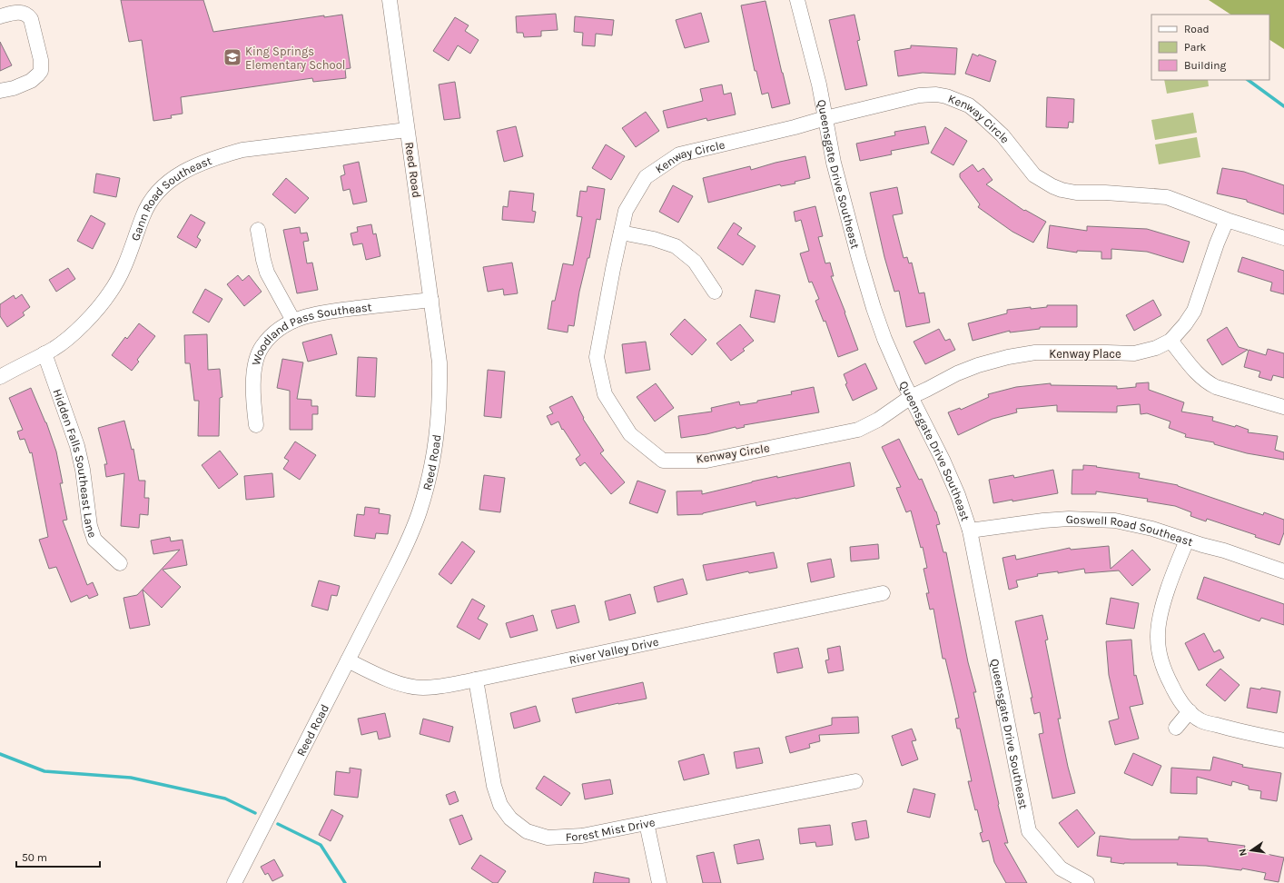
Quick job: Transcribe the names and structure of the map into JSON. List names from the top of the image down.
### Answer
{
  "streets": {
    "street": [
      "Kenway Circle",
      "Reed Road",
      "Queensgate Drive Southeast",
      "Gann Road Southeast",
      "Woodland Pass Southeast",
      "Kenway Place",
      "Hidden Falls Southeast Lane",
      "Goswell Road Southeast",
      "River Valley Drive",
      "Forest Mist Drive"
    ]
  },
  "crossings": [
    ["Kenway Circle", "Queensgate Drive Southeast"],
    ["Kenway Circle", "Kenway Place"],
    ["Reed Road", "Gann Road Southeast"],
    ["Reed Road", "Woodland Pass Southeast"],
    ["Reed Road", "River Valley Drive"],
    ["Queensgate Drive Southeast", "Kenway Place"],
    ["Queensgate Drive Southeast", "Goswell Road Southeast"],
    ["Gann Road Southeast", "Hidden Falls Southeast Lane"],
    ["River Valley Drive", "Forest Mist Drive"]
  ],
  "places": {
    "school or university": ["King Springs Elementary School"]
  },
  "legend": ["Road", "Park", "Building"],
  "scale_bar": "50 m",
  "north": "left"
}
